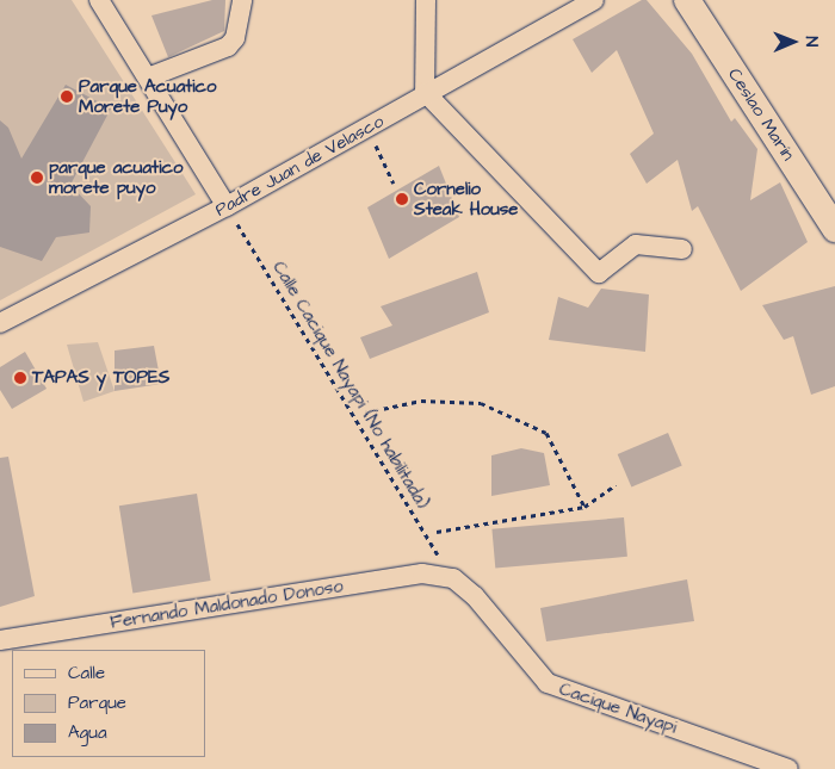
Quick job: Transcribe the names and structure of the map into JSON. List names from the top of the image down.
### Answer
{
  "streets": {
    "main road": ["Ceslao Marín"],
    "street": ["Padre Juan de Velasco", "Fernando Maldonado Donoso", "Cacique Nayapi"],
    "path": ["Calle Cacique Nayapi (No habilitada)"]
  },
  "crossings": [
    ["Padre Juan de Velasco", "Calle Cacique Nayapi (No habilitada)"],
    ["Calle Cacique Nayapi (No habilitada)", "Fernando Maldonado Donoso"],
    ["Calle Cacique Nayapi (No habilitada)", "Cacique Nayapi"],
    ["Fernando Maldonado Donoso", "Cacique Nayapi"]
  ],
  "places": [
    "Parque Acuatico Morete Puyo",
    "parque acuatico morete puyo",
    "Cornelio Steak House",
    "TAPAS y TOPES"
  ],
  "legend": ["Calle", "Parque", "Agua"],
  "north": "right"
}
